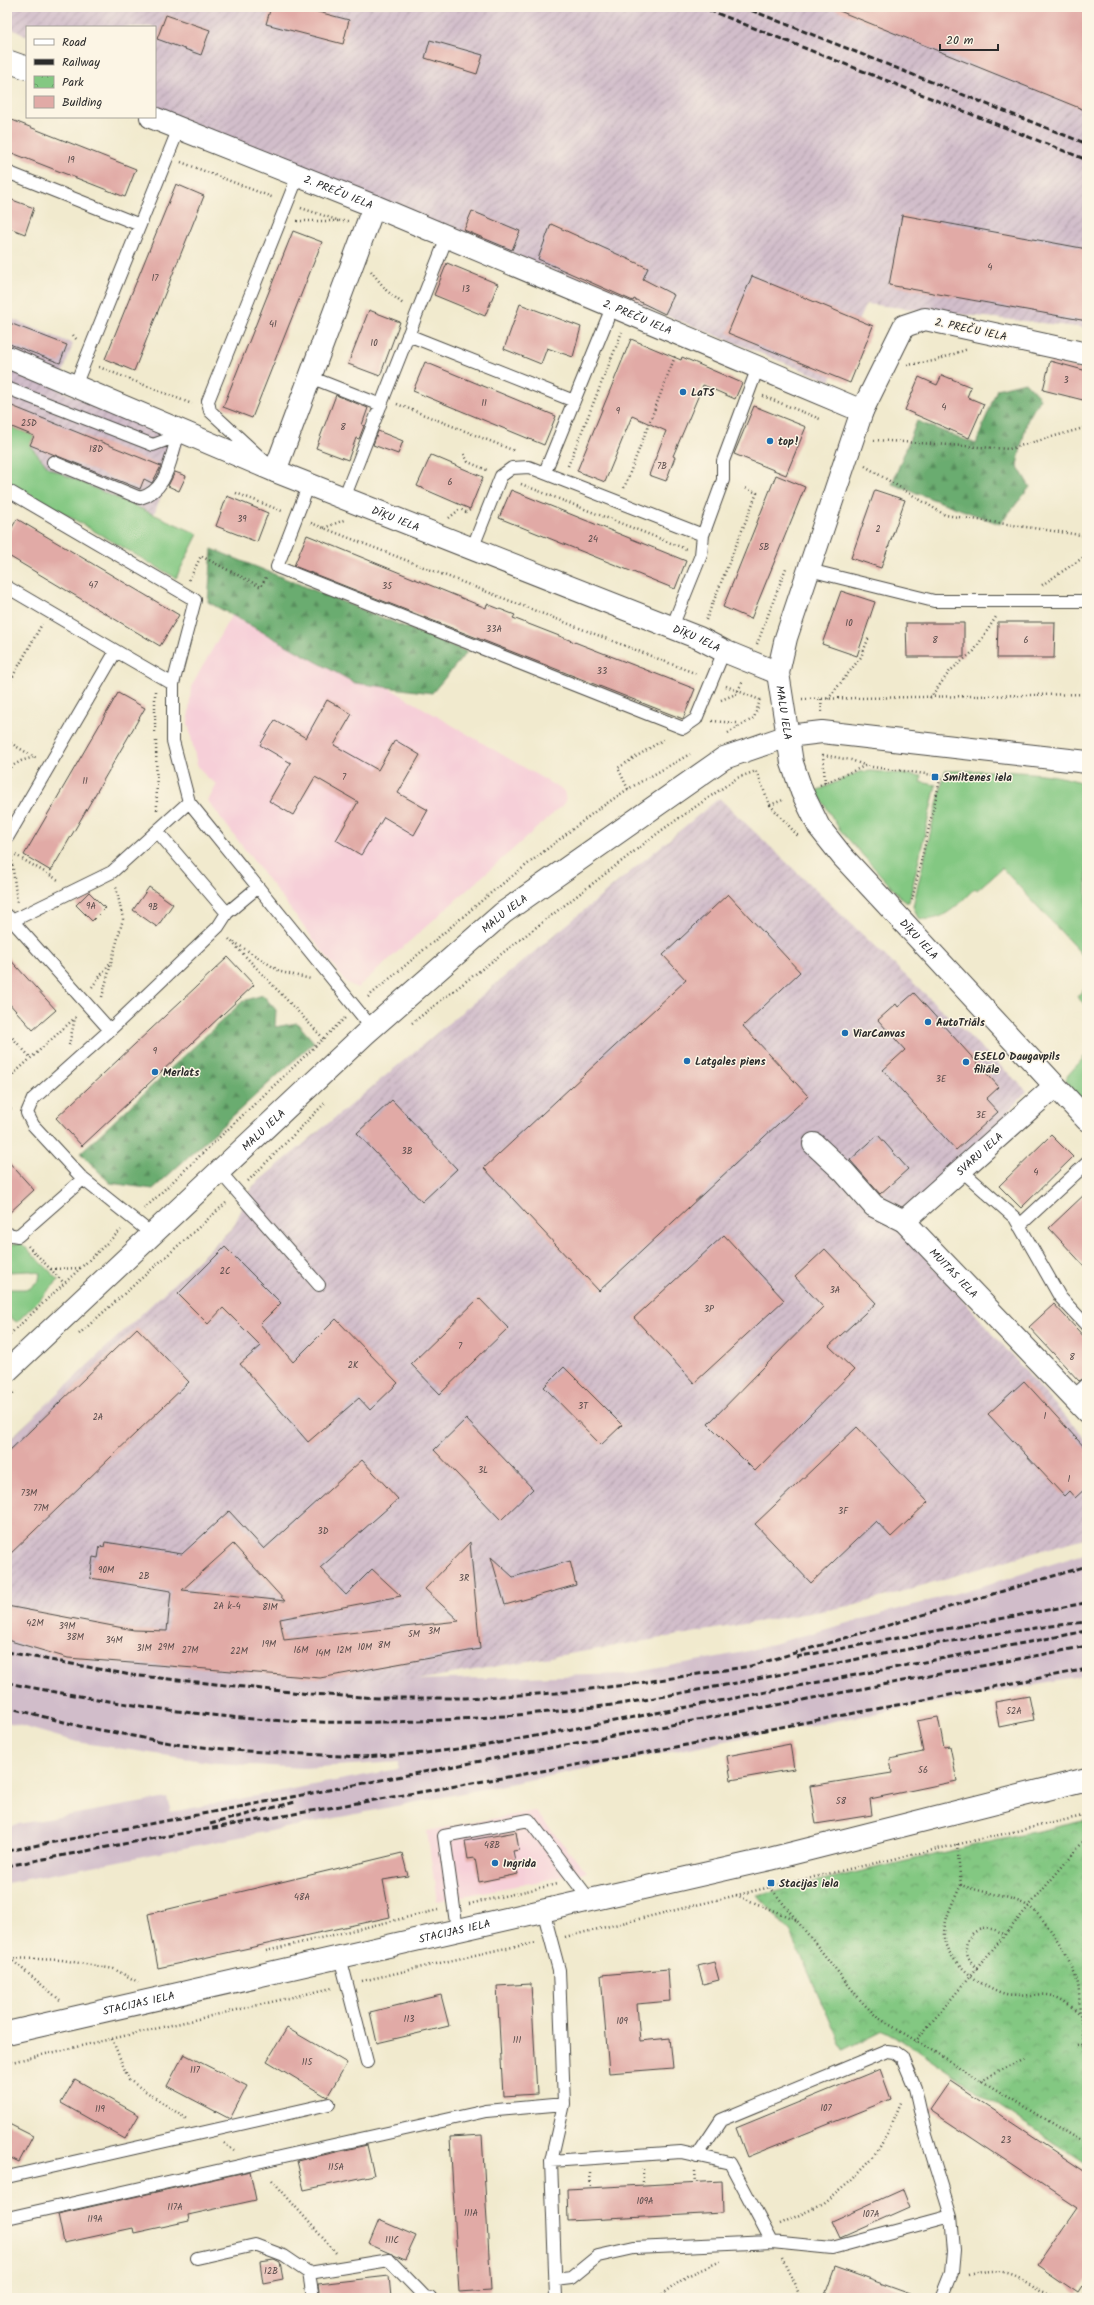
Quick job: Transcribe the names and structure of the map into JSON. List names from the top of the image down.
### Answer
{
  "streets": {
    "street": [
      "2. PREČU IELA",
      "DĪĶU IELA",
      "MALU IELA",
      "SVARU IELA",
      "MUITAS IELA",
      "STACIJAS IELA"
    ]
  },
  "crossings": [
    ["2. PREČU IELA", "MALU IELA"],
    ["DĪĶU IELA", "MALU IELA"],
    ["DĪĶU IELA", "SVARU IELA"],
    ["SVARU IELA", "MUITAS IELA"]
  ],
  "places": {
    "other": [
      "LaTS",
      "top!",
      "AutoTriāls",
      "ViarCanvas",
      "Latgales piens",
      "ESELO Daugavpils filiāle",
      "Merlats",
      "Ingrida"
    ],
    "transit": ["Smiltenes iela", "Stacijas iela"]
  },
  "house_numbers": [
    "19",
    "4",
    "17",
    "13",
    "41",
    "10",
    "3",
    "11",
    "4",
    "9",
    "25D",
    "8",
    "18D",
    "7B",
    "6",
    "39",
    "2",
    "24",
    "5B",
    "47",
    "35",
    "10",
    "33A",
    "8",
    "6",
    "33",
    "7",
    "11",
    "9A",
    "9B",
    "9",
    "3E",
    "3E",
    "3B",
    "4",
    "2C",
    "3A",
    "3P",
    "7",
    "8",
    "2K",
    "3T",
    "1",
    "2A",
    "3L",
    "1",
    "73M",
    "77M",
    "3F",
    "3D",
    "90M",
    "2B",
    "3R",
    "2A k-4",
    "81M",
    "42M",
    "39M",
    "3M",
    "5M",
    "38M",
    "34M",
    "19M",
    "8M",
    "29M",
    "10M",
    "31M",
    "27M",
    "16M",
    "12M",
    "22M",
    "14M",
    "52A",
    "56",
    "58",
    "48B",
    "48A",
    "113",
    "109",
    "111",
    "115",
    "117",
    "107",
    "119",
    "23",
    "115A",
    "109A",
    "117A",
    "111A",
    "107A",
    "119A",
    "111C",
    "12B"
  ],
  "legend": [
    "Road",
    "Railway",
    "Park",
    "Building"
  ],
  "scale_bar": "20 m"
}
